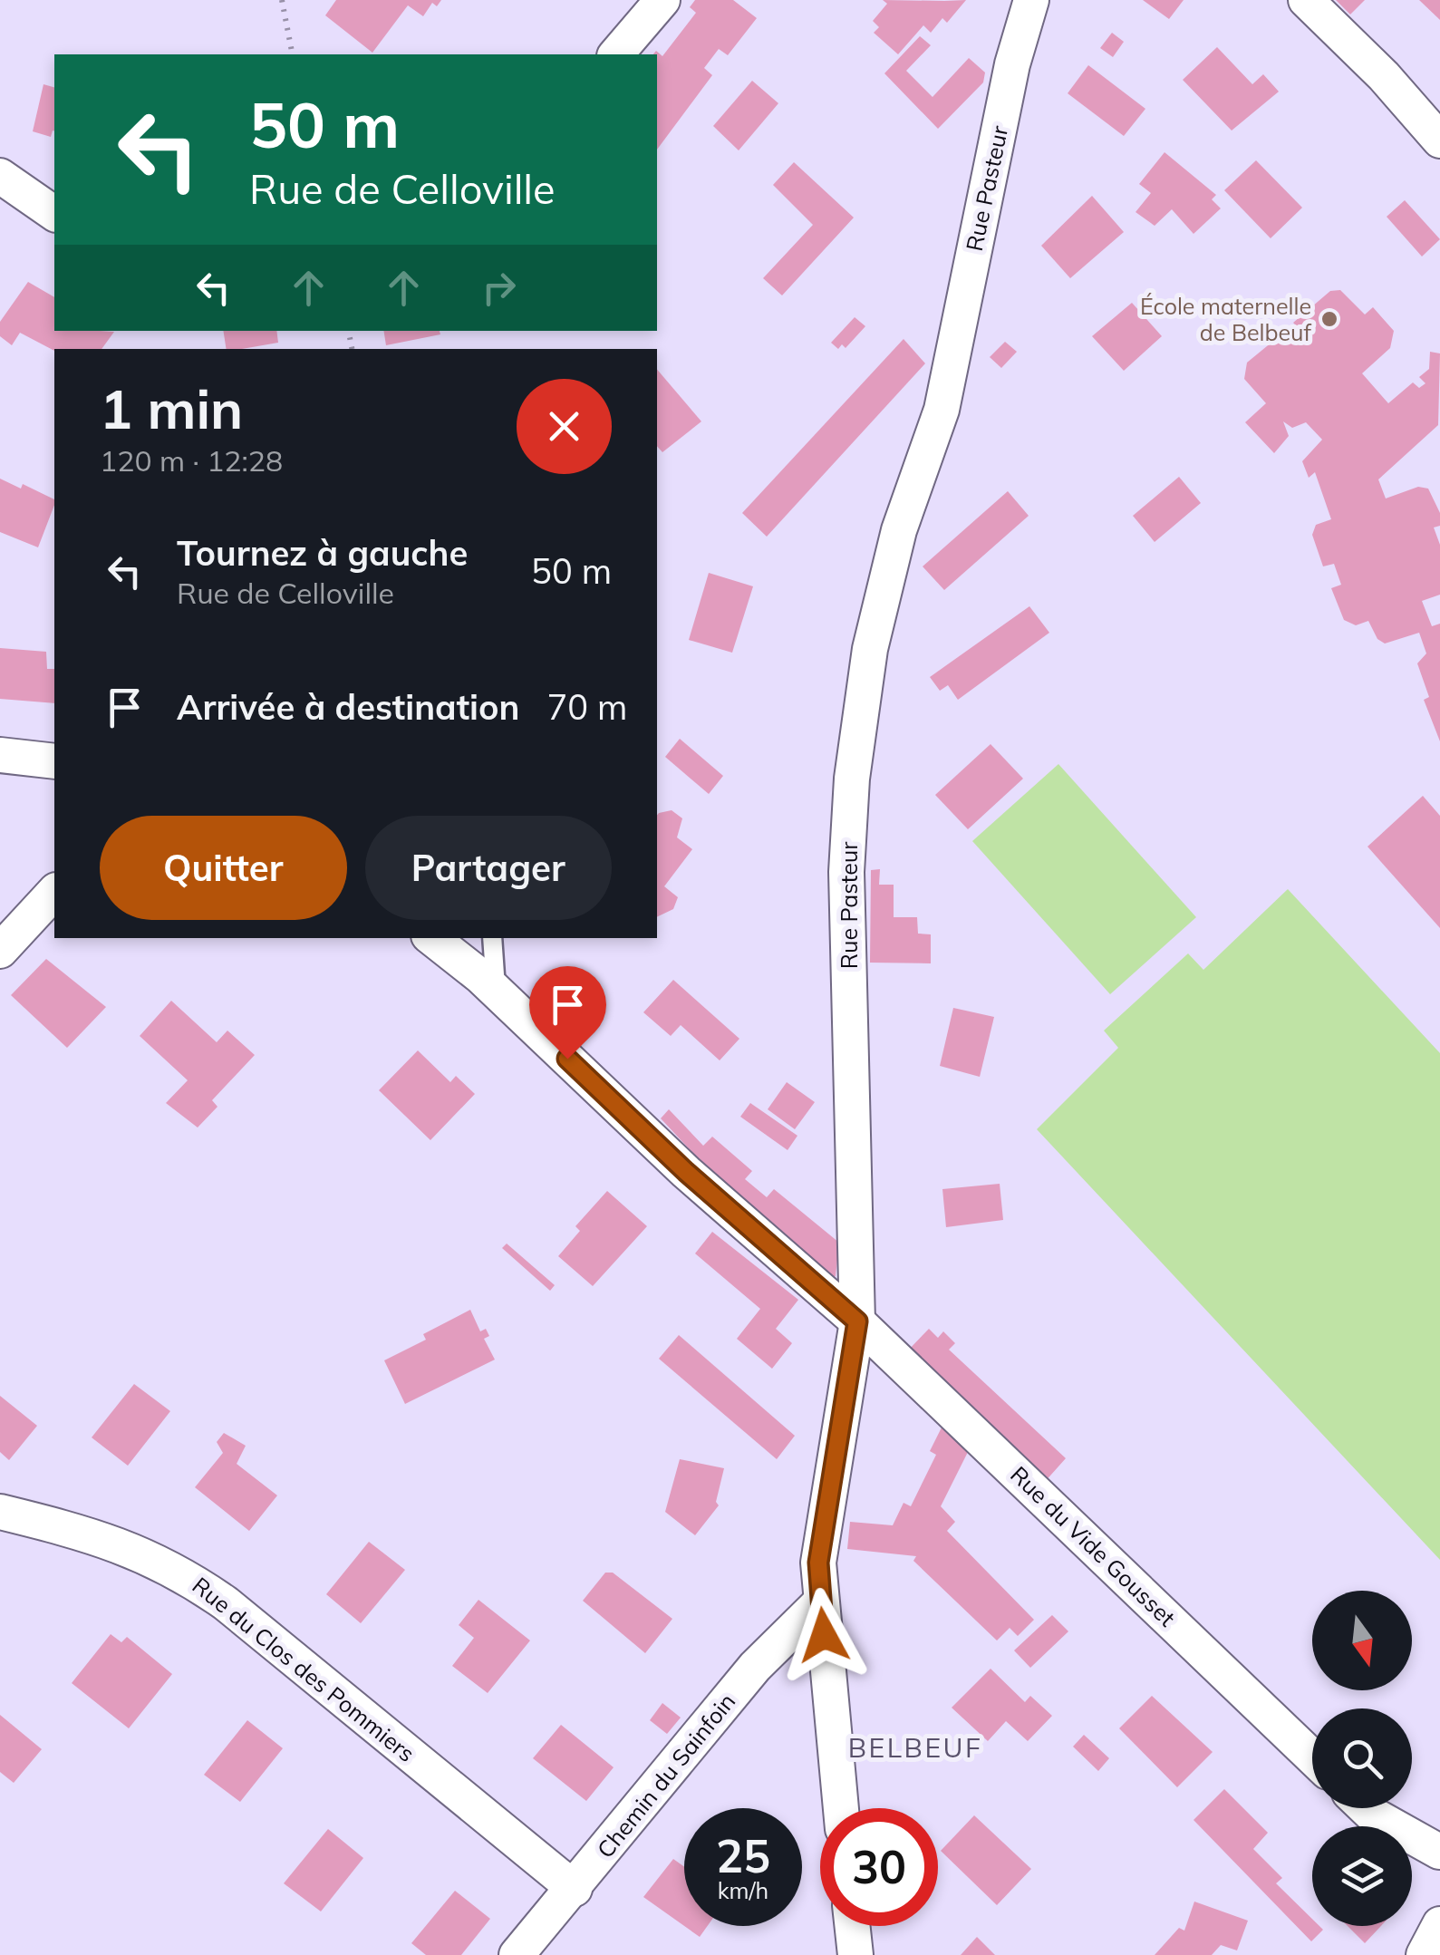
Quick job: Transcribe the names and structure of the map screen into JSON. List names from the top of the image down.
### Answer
{
  "streets": {
    "street": [
      "Rue Pasteur",
      "Rue du Vide Gousset",
      "Rue du Clos des Pommiers",
      "Chemin du Sainfoin"
    ]
  },
  "crossings": [
    ["Rue Pasteur", "Rue du Vide Gousset"],
    ["Rue Pasteur", "Chemin du Sainfoin"],
    ["Rue du Clos des Pommiers", "Chemin du Sainfoin"]
  ],
  "districts": ["BELBEUF"],
  "places": ["École maternelle de Belbeuf"],
  "north": "bottom",
  "page": {
    "turn": ["50 m", "Rue de Celloville"],
    "heading": ["1 min", "120 m · 12:28"],
    "list": [
      {
        "name": "Tournez à gauche",
        "note": "Rue de Celloville",
        "value": "50 m"
      },
      {
        "name": "Arrivée à destination",
        "value": "70 m"
      }
    ],
    "buttons": ["Quitter", "Partager"],
    "speed": "25 km/h",
    "limit": "30"
  }
}
